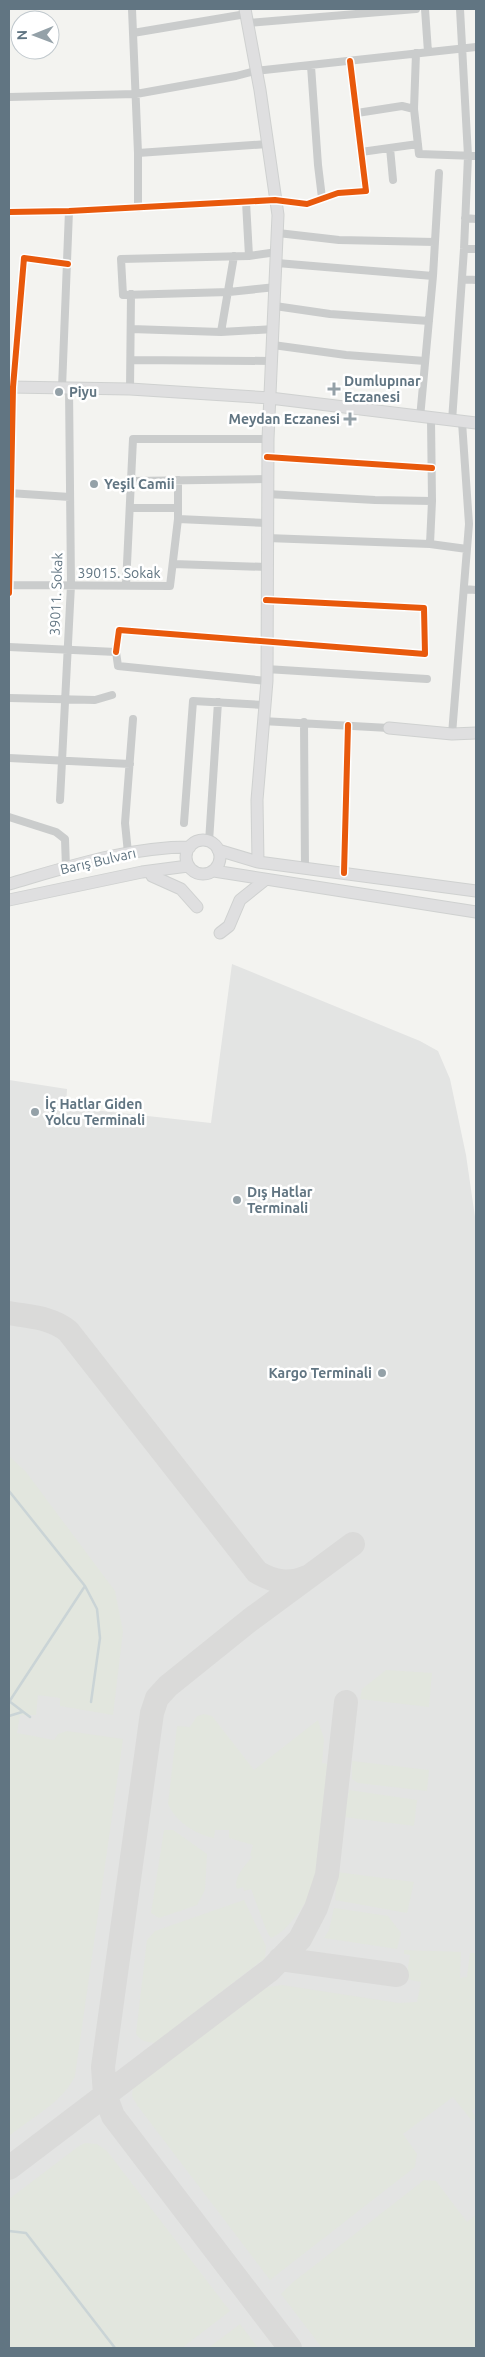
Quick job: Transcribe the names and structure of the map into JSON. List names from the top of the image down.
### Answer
{
  "streets": {
    "main road": ["Barış Bulvarı"],
    "street": ["39015. Sokak", "39011. Sokak"]
  },
  "crossings": [
    ["39015. Sokak", "39011. Sokak"]
  ],
  "places": {
    "health": ["Dumlupınar Eczanesi", "Meydan Eczanesi"],
    "other": [
      "Piyu",
      "Yeşil Camii",
      "İç Hatlar Giden Yolcu Terminali",
      "Dış Hatlar Terminali",
      "Kargo Terminali"
    ]
  },
  "north": "left"
}
